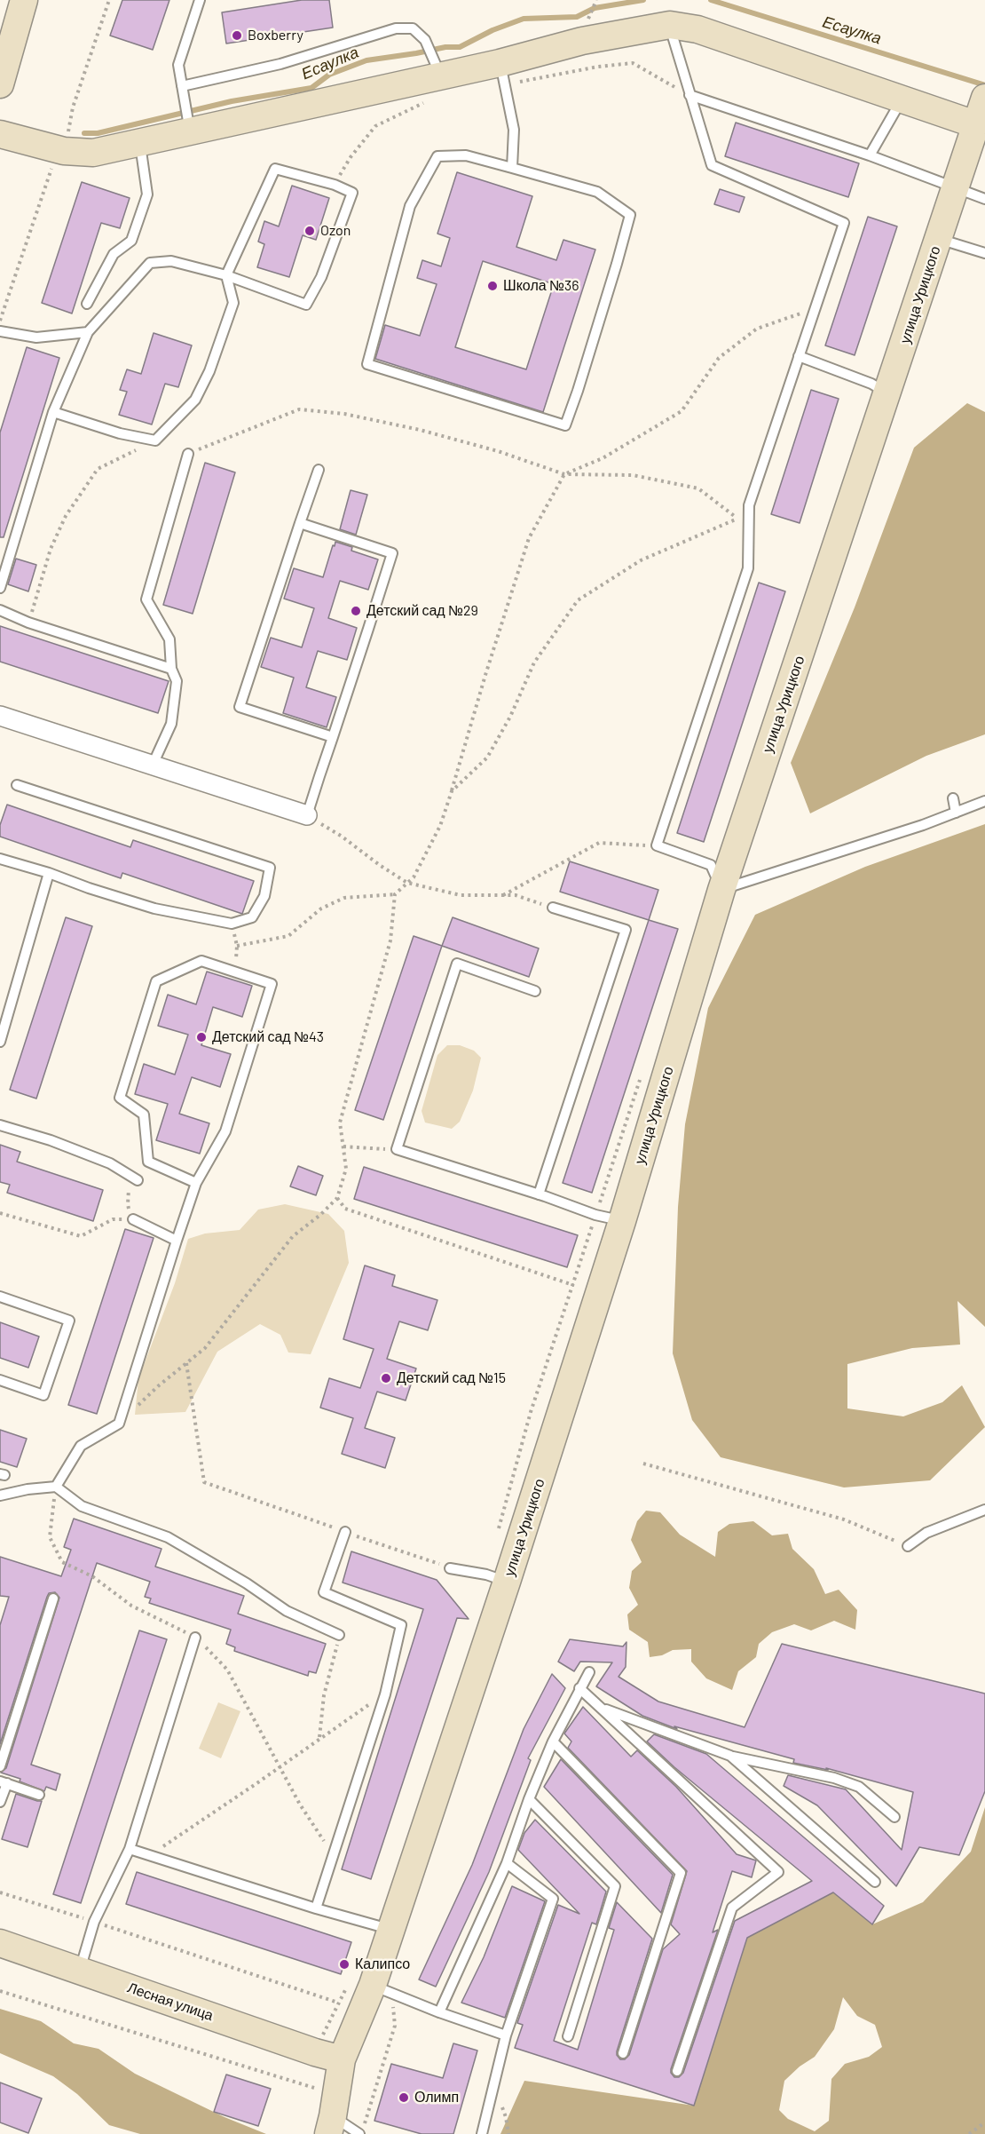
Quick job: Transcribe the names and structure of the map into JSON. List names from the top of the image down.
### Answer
{
  "streets": {
    "street": ["улица Урицкого", "Лесная улица"]
  },
  "crossings": [
    ["улица Урицкого", "Лесная улица"]
  ],
  "water": ["Есаулка"],
  "places": [
    "Boxberry",
    "Ozon",
    "Школа №36",
    "Детский сад №29",
    "Детский сад №43",
    "Детский сад №15",
    "Калипсо",
    "Олимп"
  ]
}
